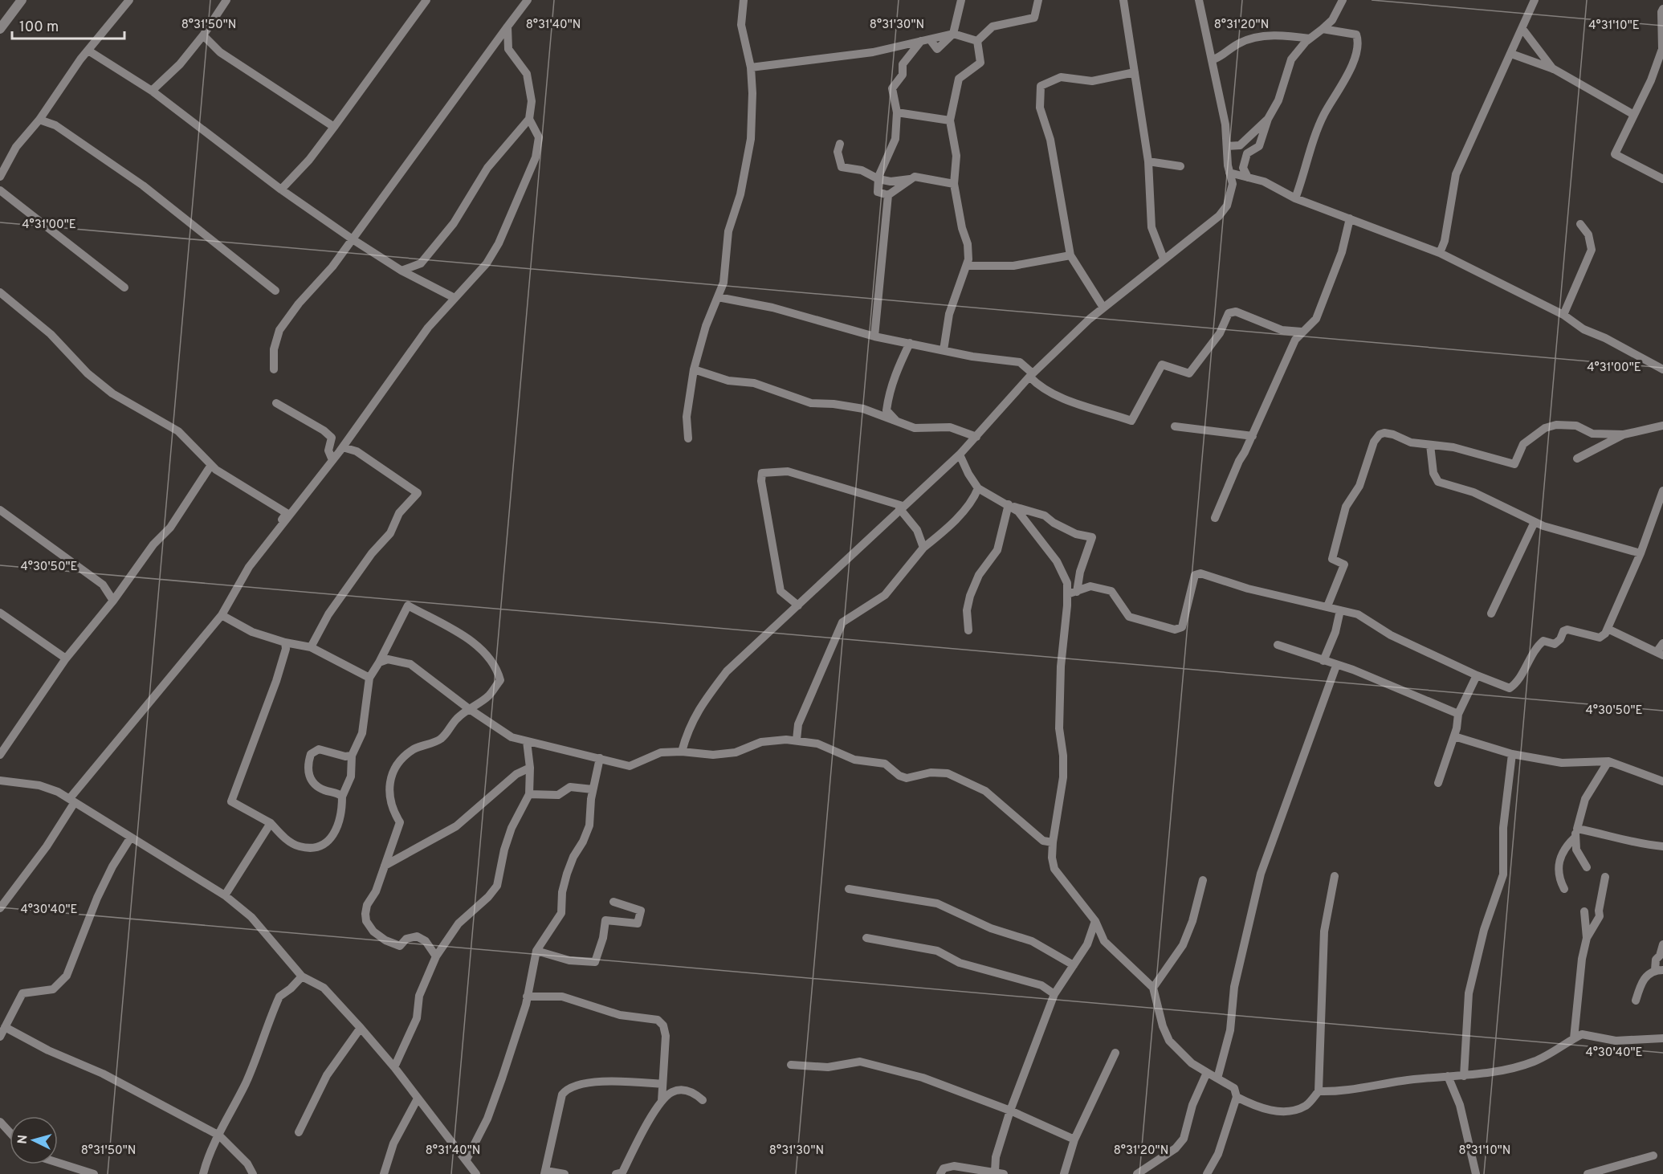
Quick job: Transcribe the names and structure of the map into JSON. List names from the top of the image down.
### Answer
{
  "scale_bar": "100 m",
  "north": "left",
  "coordinates": [
    "8°31'50\"N",
    "8°31'30\"N",
    "8°31'20\"N",
    "8°31'40\"N",
    "4°31'10\"E",
    "4°31'00\"E",
    "4°30'50\"E",
    "4°30'40\"E",
    "8°31'10\"N"
  ]
}
